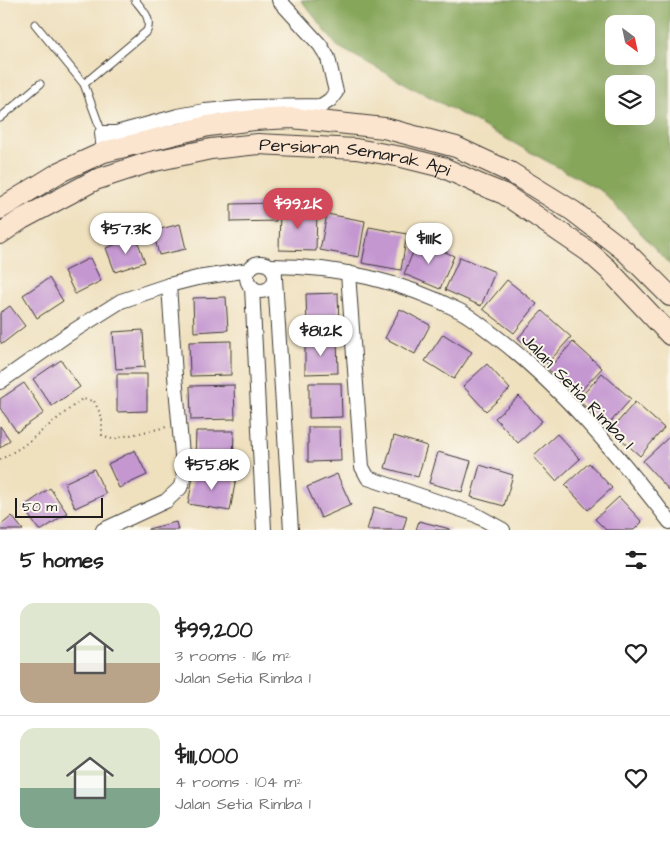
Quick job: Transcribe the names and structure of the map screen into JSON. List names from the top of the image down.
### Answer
{
  "streets": {
    "main road": ["Persiaran Semarak Api"],
    "street": ["Jalan Setia Rimba 1"]
  },
  "scale_bar": "50 m",
  "north": "bottom right",
  "page": {
    "price": [
      "$99.2K",
      "$57.3K",
      "$111K",
      "$81.2K",
      "$55.8K"
    ],
    "scale": "50 m",
    "heading": "5 homes",
    "list": [
      {
        "name": "$99,200",
        "note": "3 rooms · 116 m² · Jalan Setia Rimba 1"
      },
      {
        "name": "$111,000",
        "note": "4 rooms · 104 m² · Jalan Setia Rimba 1"
      }
    ]
  }
}
